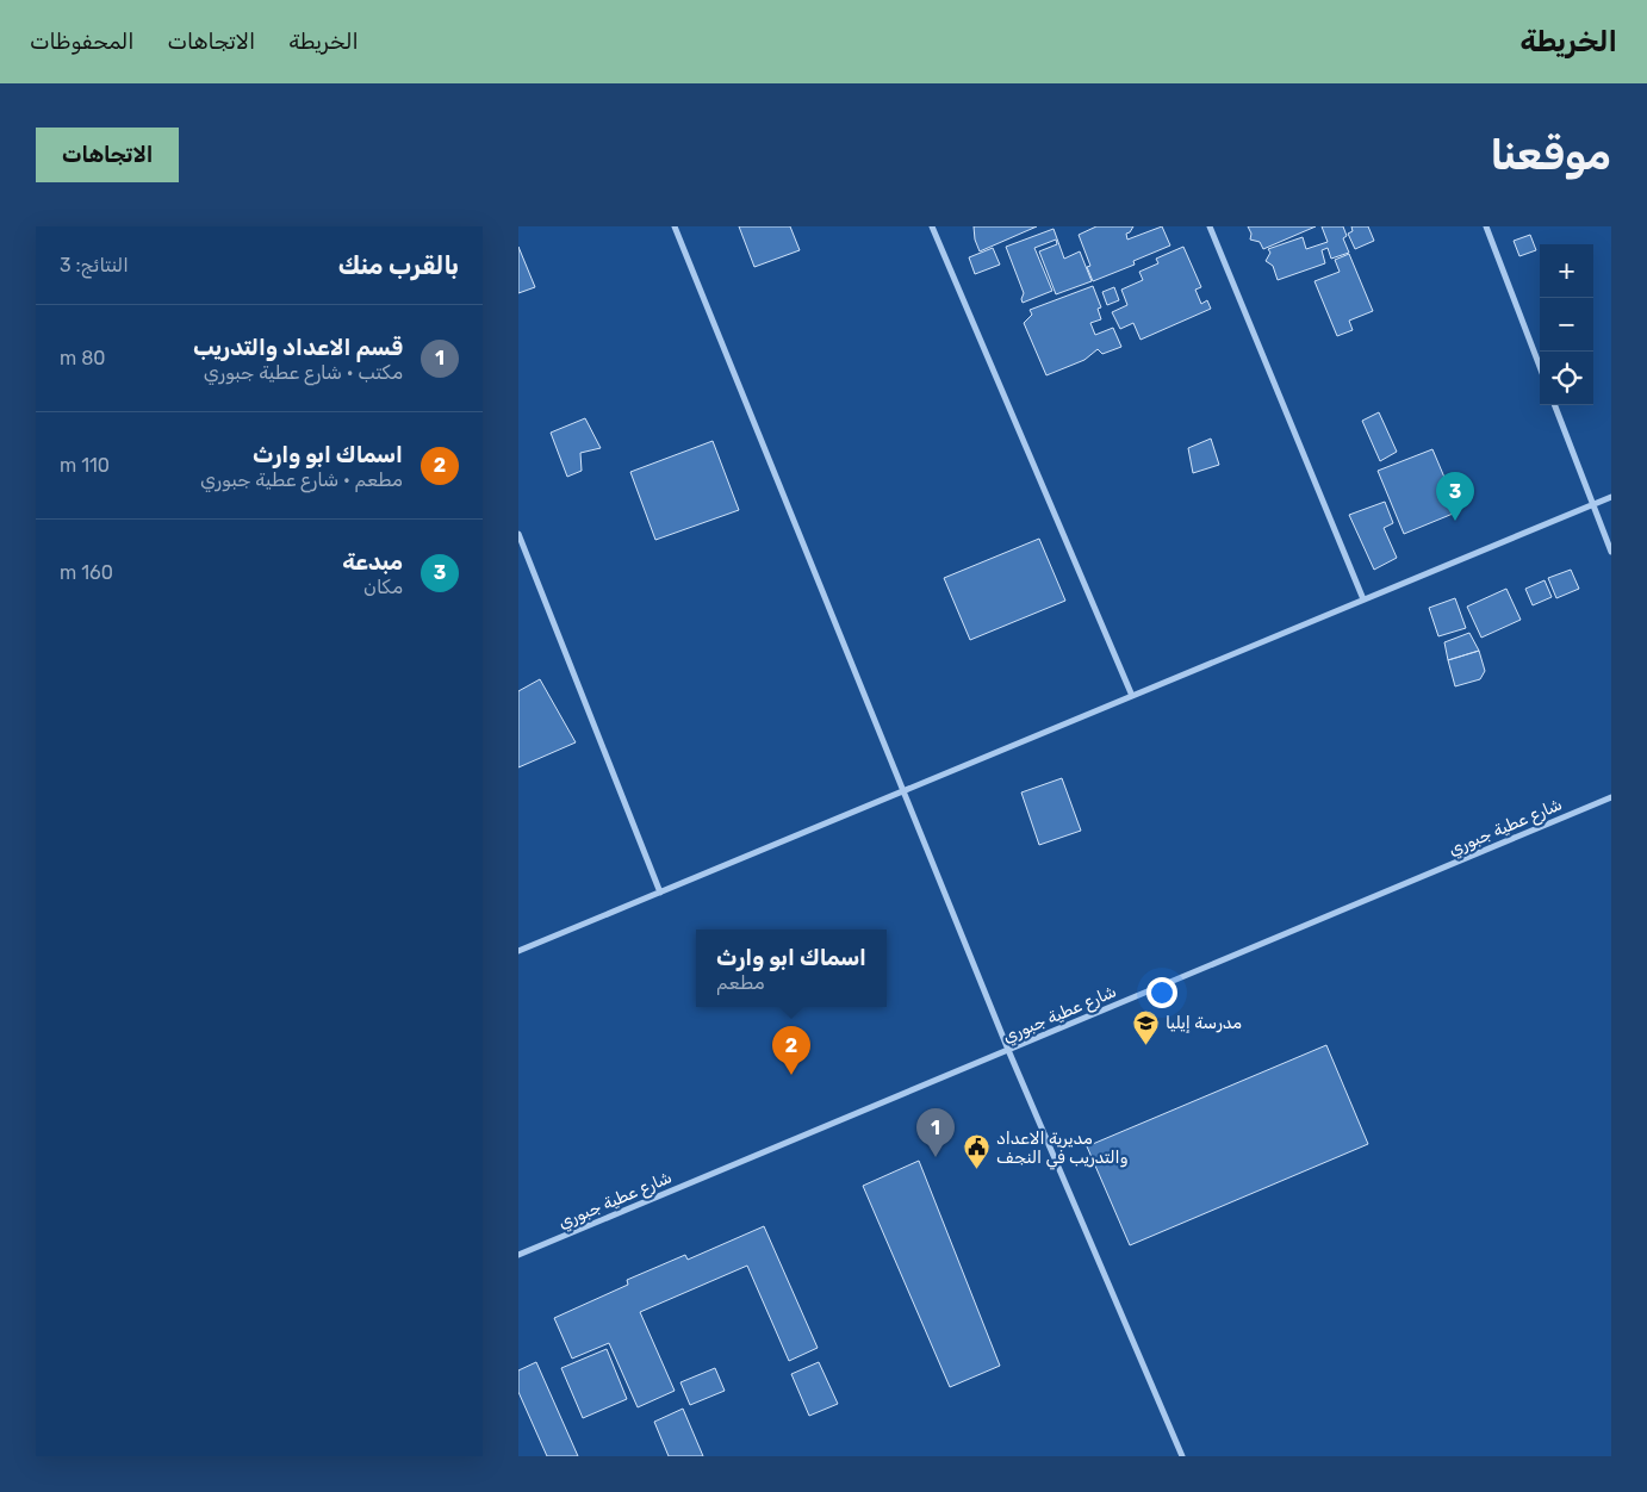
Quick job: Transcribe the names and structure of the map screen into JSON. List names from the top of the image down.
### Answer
{
  "streets": {
    "street": ["شارع عطية جبوري"]
  },
  "places": {
    "school or university": ["مدرسة إيليا"],
    "public building": ["مديرية الاعداد والتدريب في النجف"]
  },
  "page": {
    "header": "الخريطة",
    "nav": ["الخريطة", "الاتجاهات", "المحفوظات"],
    "buttons": "الاتجاهات",
    "title": "موقعنا",
    "heading": ["بالقرب منك", "النتائج: 3"],
    "map_buttons": ["+", "−"],
    "list": [
      {
        "mark": "1",
        "name": "قسم الاعداد والتدريب",
        "note": "مكتب · شارع عطية جبوري",
        "value": "80 m"
      },
      {
        "mark": "2",
        "name": "اسماك ابو وارث",
        "note": "مطعم · شارع عطية جبوري",
        "value": "110 m"
      },
      {
        "mark": "3",
        "name": "مبدعة",
        "note": "مكان",
        "value": "160 m"
      }
    ],
    "pins": ["3", "2", "1"],
    "popup": ["اسماك ابو وارث", "مطعم"]
  }
}
